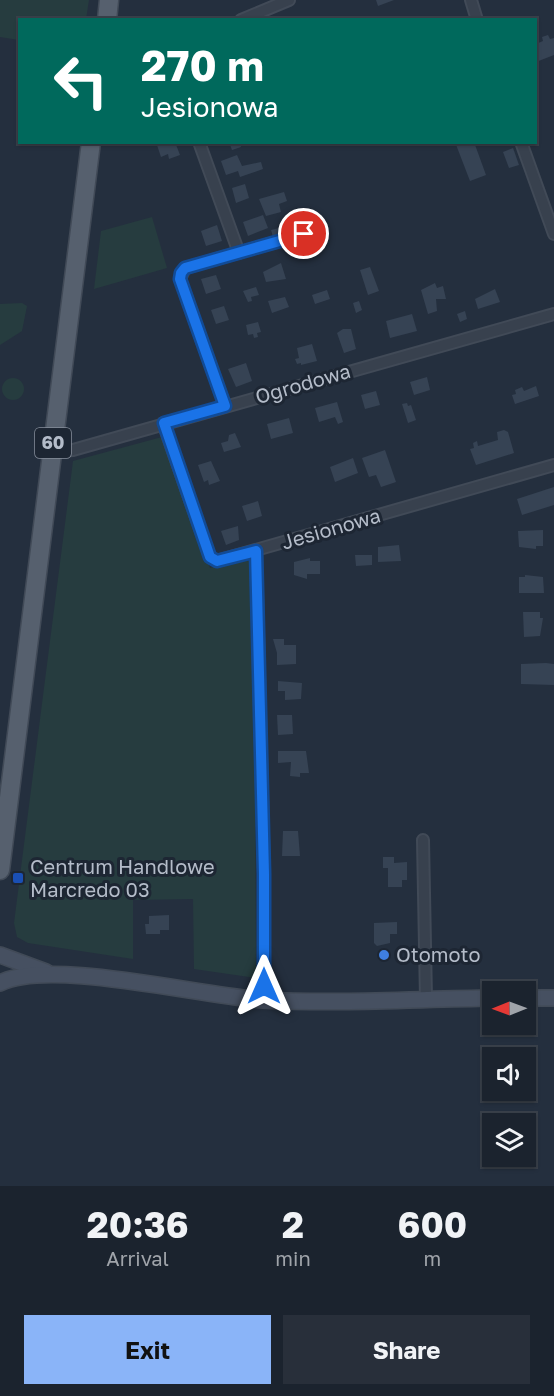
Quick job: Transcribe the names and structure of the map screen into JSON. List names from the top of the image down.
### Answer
{
  "streets": {
    "main road": ["60"],
    "street": ["Ogrodowa", "Jesionowa"]
  },
  "crossings": [
    ["Ogrodowa", "60"],
    ["Ogrodowa", "Jesionowa"]
  ],
  "places": {
    "transit": ["Centrum Handlowe Marcredo 03"],
    "other": ["Otomoto"]
  },
  "north": "left",
  "page": {
    "turn": ["270 m", "Jesionowa"],
    "eta": [
      "20:36",
      "Arrival",
      "2",
      "min",
      "600",
      "m"
    ],
    "buttons": ["Exit", "Share"]
  }
}
